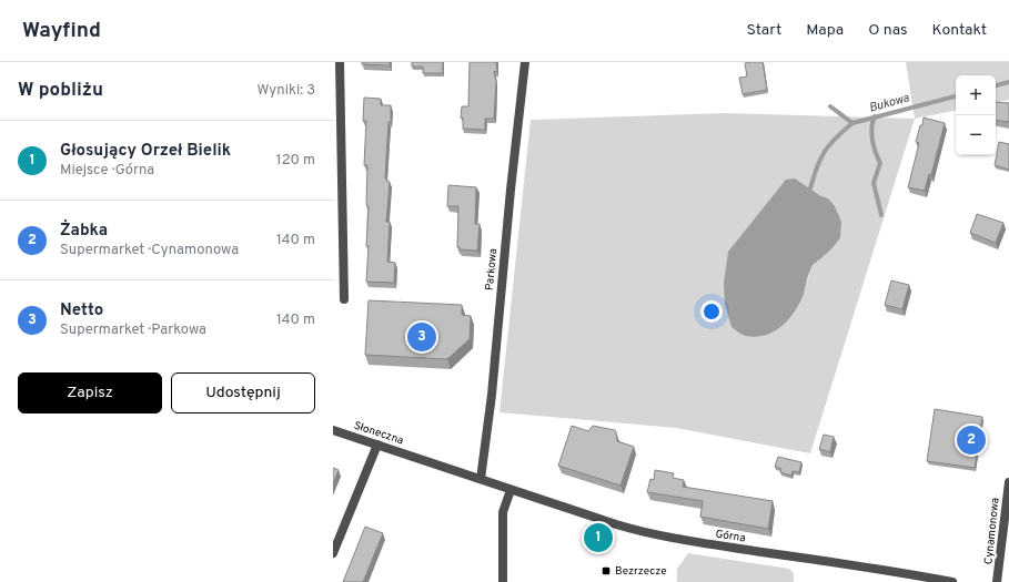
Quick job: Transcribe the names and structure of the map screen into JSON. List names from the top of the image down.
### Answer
{
  "streets": {
    "street": [
      "Parkowa",
      "Słoneczna",
      "Cynamonowa",
      "Górna"
    ]
  },
  "crossings": [
    ["Parkowa", "Górna"],
    ["Słoneczna", "Górna"]
  ],
  "water": ["Bukowa"],
  "places": {
    "transit": ["Bezrzecze"]
  },
  "page": {
    "header": "Wayfind",
    "nav": [
      "Start",
      "Mapa",
      "O nas",
      "Kontakt"
    ],
    "heading": ["W pobliżu", "Wyniki: 3"],
    "map_buttons": ["+", "−"],
    "list": [
      {
        "mark": "1",
        "name": "Głosujący Orzeł Bielik",
        "note": "Miejsce · Górna",
        "value": "120 m"
      },
      {
        "mark": "2",
        "name": "Żabka",
        "note": "Supermarket · Cynamonowa",
        "value": "140 m"
      },
      {
        "mark": "3",
        "name": "Netto",
        "note": "Supermarket · Parkowa",
        "value": "140 m"
      }
    ],
    "pins": ["3", "2", "1"],
    "buttons": ["Zapisz", "Udostępnij"]
  }
}
